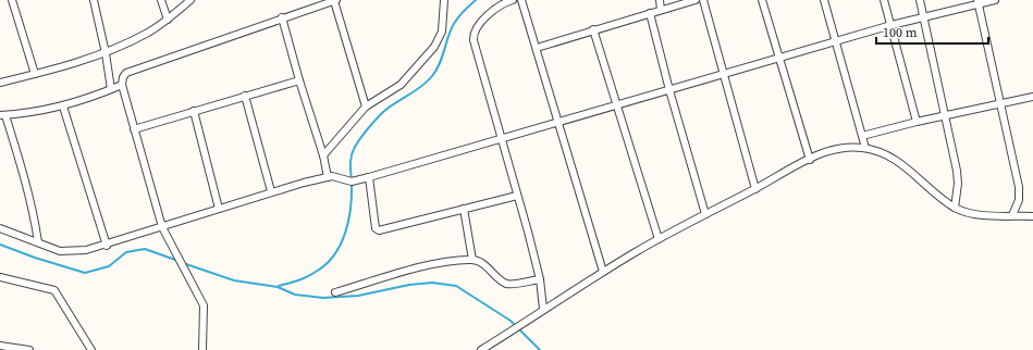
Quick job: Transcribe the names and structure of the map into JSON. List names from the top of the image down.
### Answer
{
  "scale_bar": "100 m"
}
